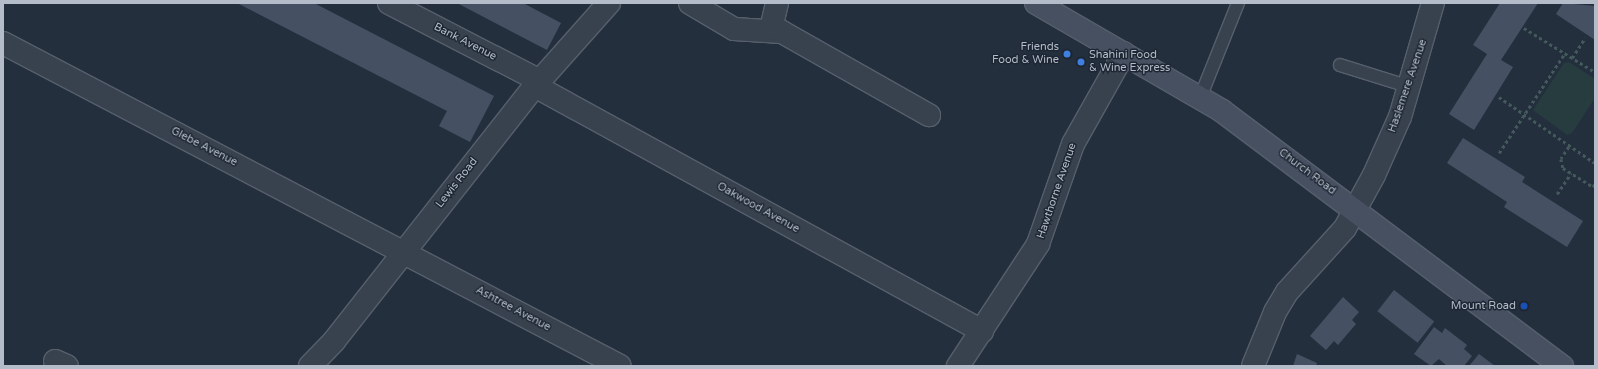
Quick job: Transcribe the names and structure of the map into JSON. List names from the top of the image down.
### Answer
{
  "streets": {
    "street": [
      "Bank Avenue",
      "Haslemere Avenue",
      "Glebe Avenue",
      "Church Road",
      "Lewis Road",
      "Hawthorne Avenue",
      "Oakwood Avenue",
      "Ashtree Avenue"
    ]
  },
  "crossings": [
    ["Bank Avenue", "Lewis Road"],
    ["Bank Avenue", "Oakwood Avenue"],
    ["Haslemere Avenue", "Church Road"],
    ["Glebe Avenue", "Lewis Road"],
    ["Glebe Avenue", "Ashtree Avenue"],
    ["Church Road", "Hawthorne Avenue"],
    ["Lewis Road", "Oakwood Avenue"],
    ["Lewis Road", "Ashtree Avenue"],
    ["Hawthorne Avenue", "Oakwood Avenue"]
  ],
  "places": ["Friends Food & Wine", "Shahini Food & Wine Express", "Mount Road"]
}
